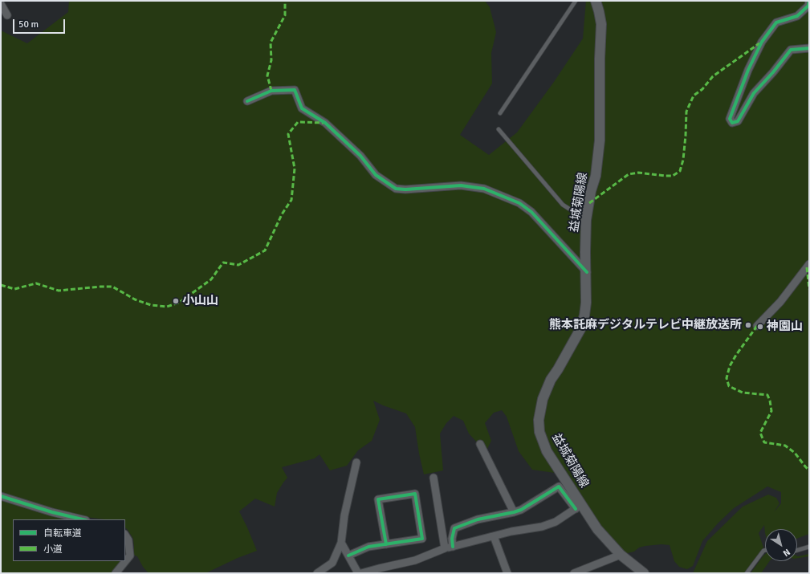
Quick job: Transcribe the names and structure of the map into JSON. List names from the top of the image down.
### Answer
{
  "streets": {
    "main road": ["益城菊陽線"]
  },
  "places": ["小山山", "熊本託麻デジタルテレビ中継放送所", "神園山"],
  "legend": ["自転車道", "小道"],
  "scale_bar": "50 m",
  "north": "bottom right"
}
